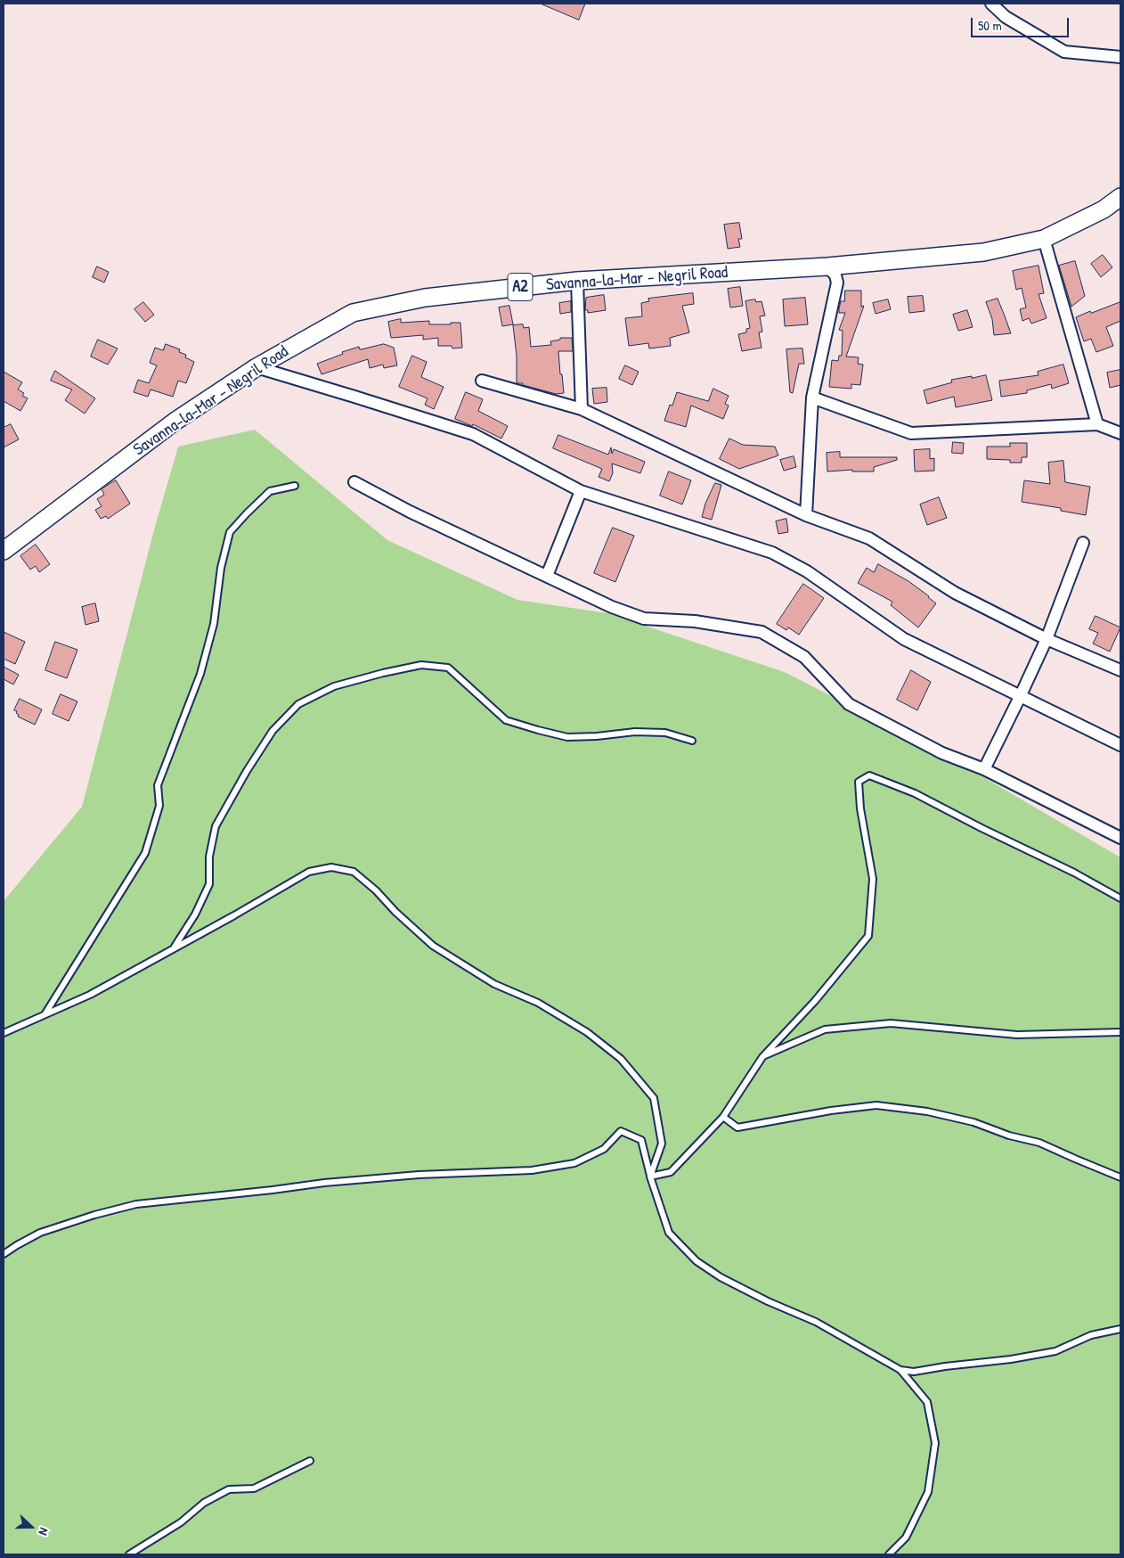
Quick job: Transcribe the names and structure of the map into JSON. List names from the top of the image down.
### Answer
{
  "streets": {
    "main road": ["Savanna-la-Mar - Negril Road", "A2"]
  },
  "scale_bar": "50 m",
  "north": "right"
}
